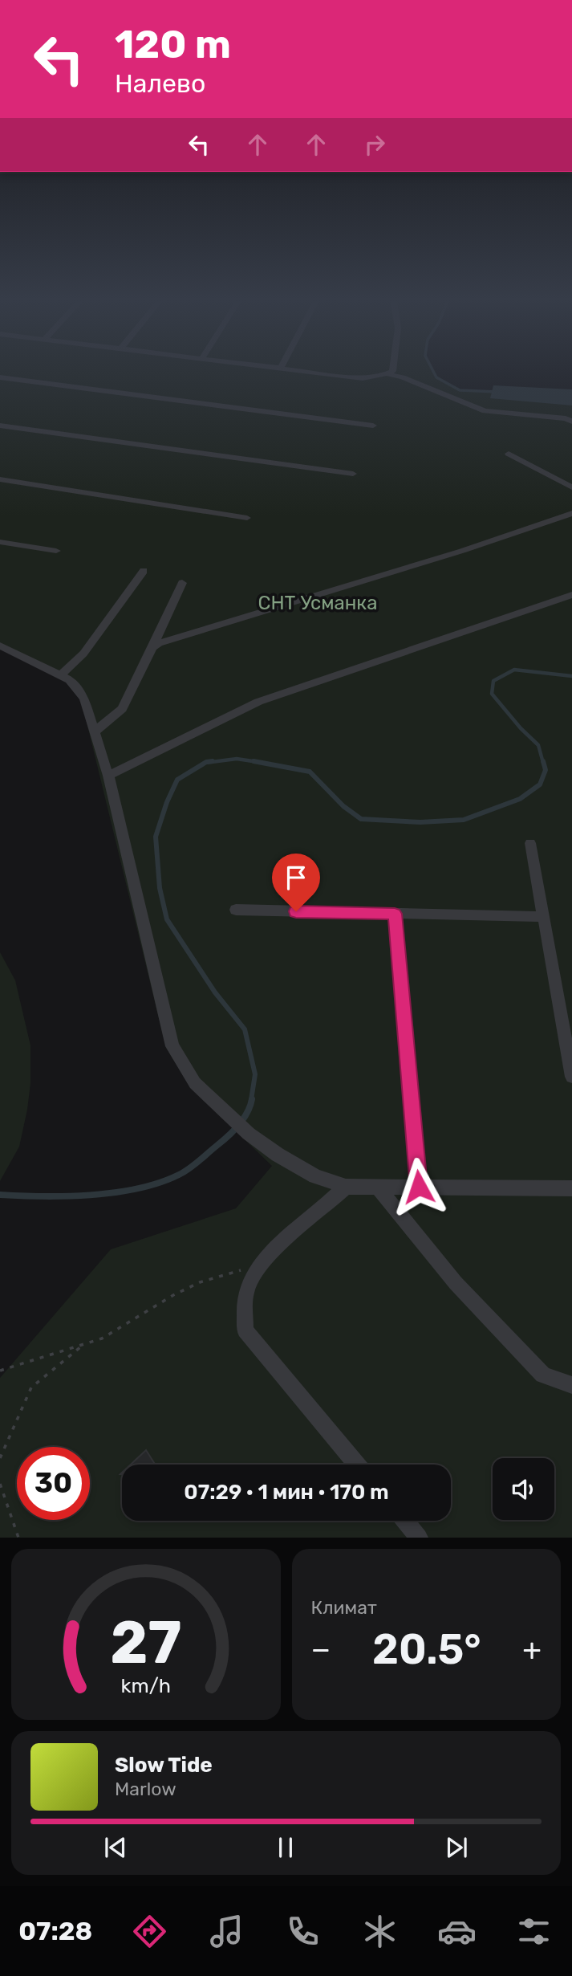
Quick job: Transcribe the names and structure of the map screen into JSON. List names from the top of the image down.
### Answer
{
  "parks": ["СНТ Усманка"],
  "page": {
    "turn": ["120 m", "Налево"],
    "limit": "30",
    "trip": "07:29 · 1 мин · 170 m",
    "tile": "Климат",
    "heat": ["−", "20.5°", "+"],
    "song": ["Slow Tide", "Marlow"],
    "tabs": "07:28",
    "gauge": ["27", "km/h"]
  }
}
